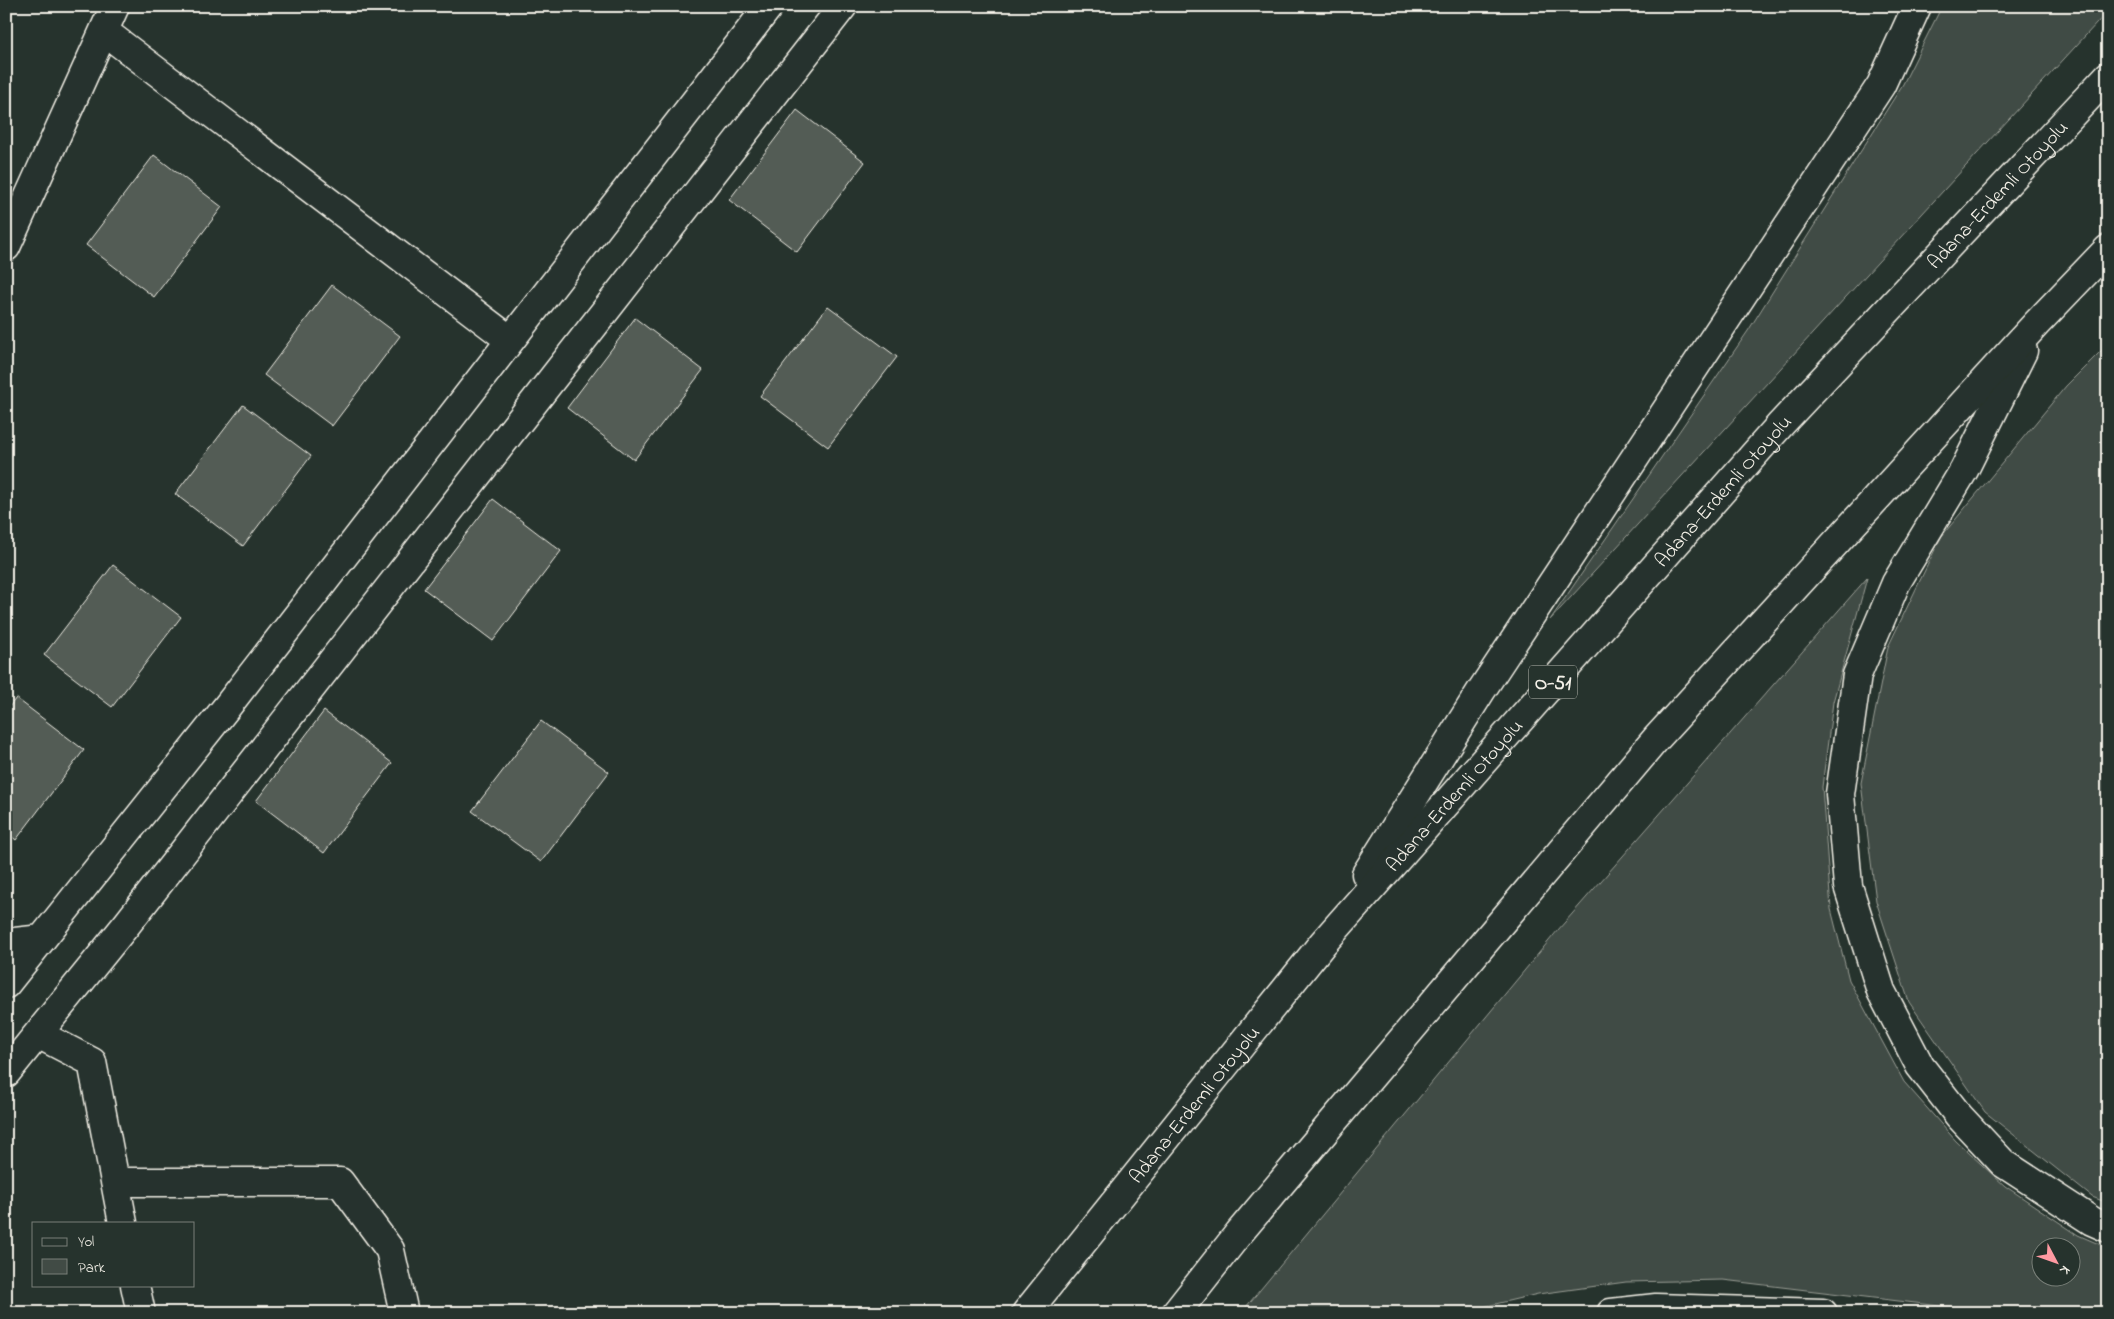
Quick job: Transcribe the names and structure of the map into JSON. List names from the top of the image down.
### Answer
{
  "streets": {
    "main road": ["Adana-Erdemli Otoyolu", "O-51"]
  },
  "legend": ["Yol", "Park"],
  "north": "bottom right"
}
